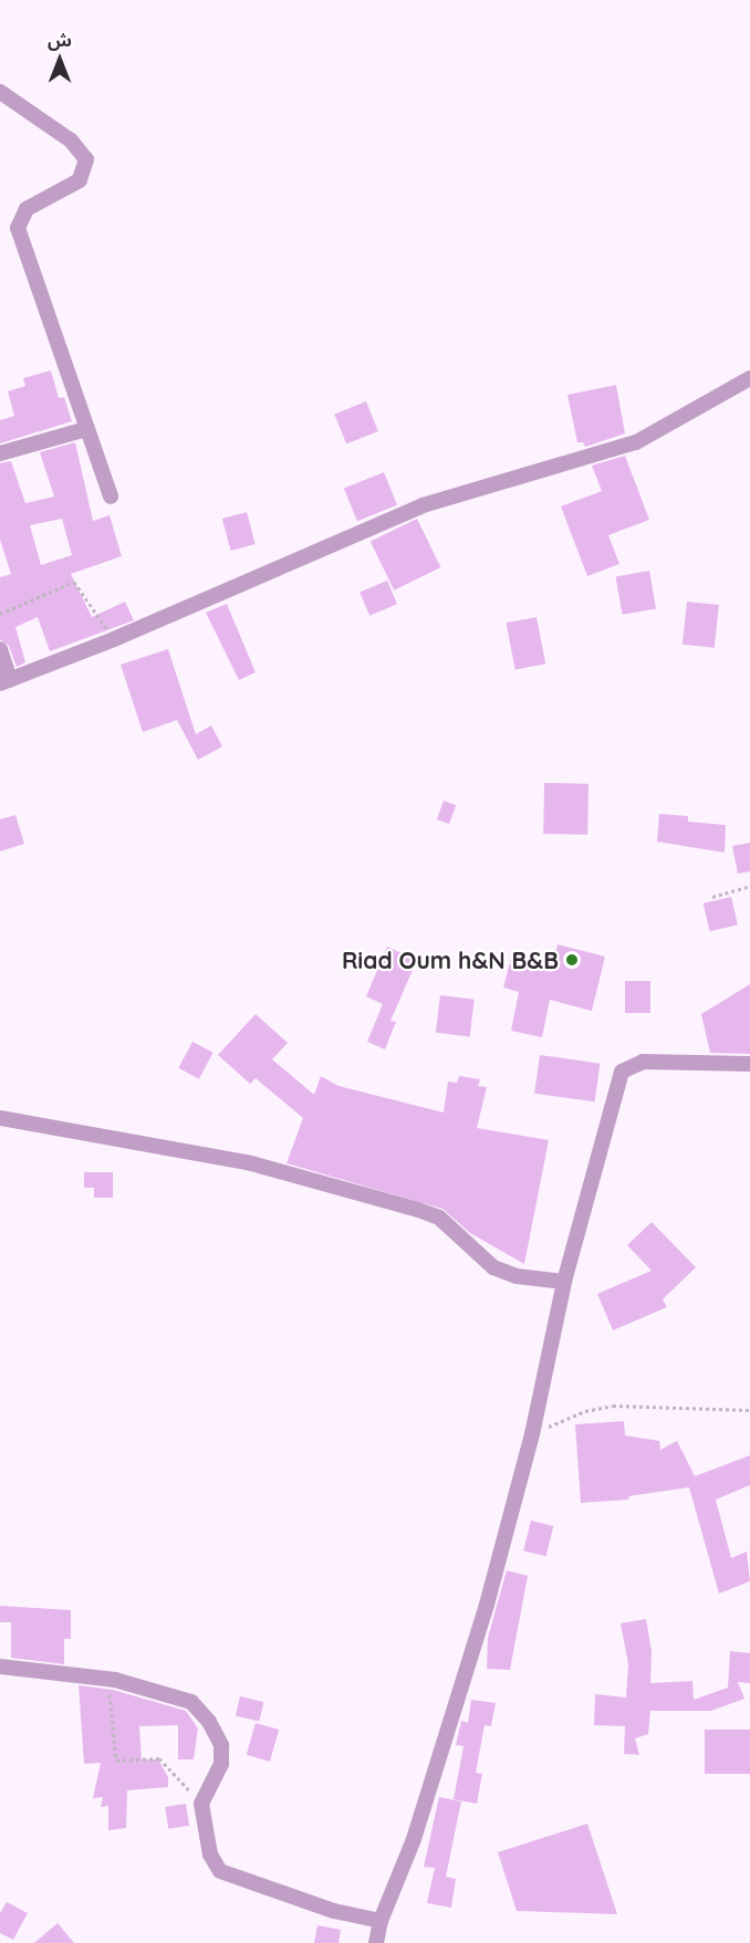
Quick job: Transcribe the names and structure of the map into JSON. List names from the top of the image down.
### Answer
{
  "places": ["Riad Oum h&N B&B"],
  "north": "top"
}
